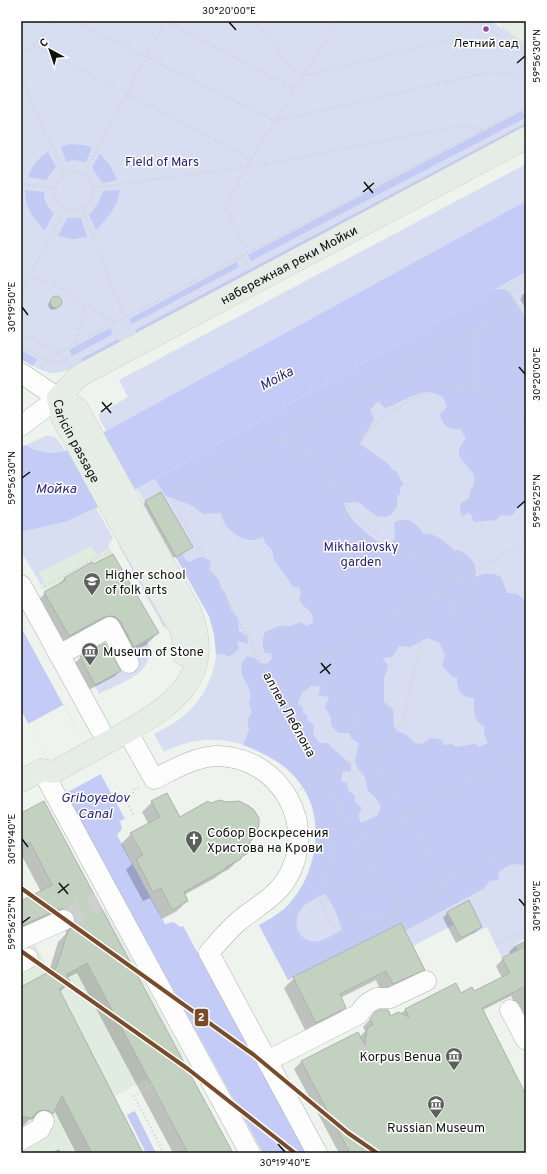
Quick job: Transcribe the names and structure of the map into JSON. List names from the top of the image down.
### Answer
{
  "streets": {
    "main road": ["набережная реки Мойки", "Caricin passage"],
    "path": ["аллея Леблона"]
  },
  "crossings": [
    ["набережная реки Мойки", "Caricin passage"]
  ],
  "water": ["Moika", "Мойка", "Griboyedov Canal"],
  "parks": ["Field of Mars", "Mikhailovsky garden"],
  "places": {
    "other": ["Летний сад"],
    "school or university": ["Higher school of folk arts"],
    "museum": ["Museum of Stone", "Korpus Benua", "Russian Museum"],
    "church": ["Собор Воскресения Христова на Крови"]
  },
  "lines": ["transit line 2"],
  "north": "top left",
  "coordinates": [
    "30°20'00\"E",
    "59°56'30\"N",
    "30°19'50\"E",
    "59°56'25\"N",
    "30°19'40\"E"
  ]
}
